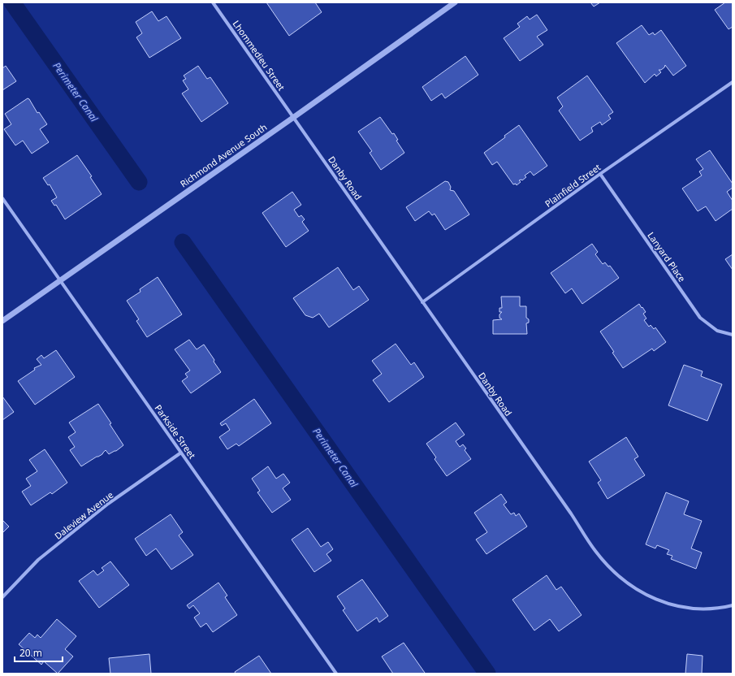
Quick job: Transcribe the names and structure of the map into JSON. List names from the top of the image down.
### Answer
{
  "streets": {
    "street": [
      "Lhommedieu Street",
      "Richmond Avenue South",
      "Danby Road",
      "Plainfield Street",
      "Lanyard Place",
      "Parkside Street",
      "Daleview Avenue"
    ]
  },
  "crossings": [
    ["Lhommedieu Street", "Richmond Avenue South"],
    ["Lhommedieu Street", "Danby Road"],
    ["Richmond Avenue South", "Danby Road"],
    ["Richmond Avenue South", "Parkside Street"],
    ["Danby Road", "Plainfield Street"],
    ["Plainfield Street", "Lanyard Place"],
    ["Parkside Street", "Daleview Avenue"]
  ],
  "water": ["Perimeter Canal"],
  "scale_bar": "20 m"
}
